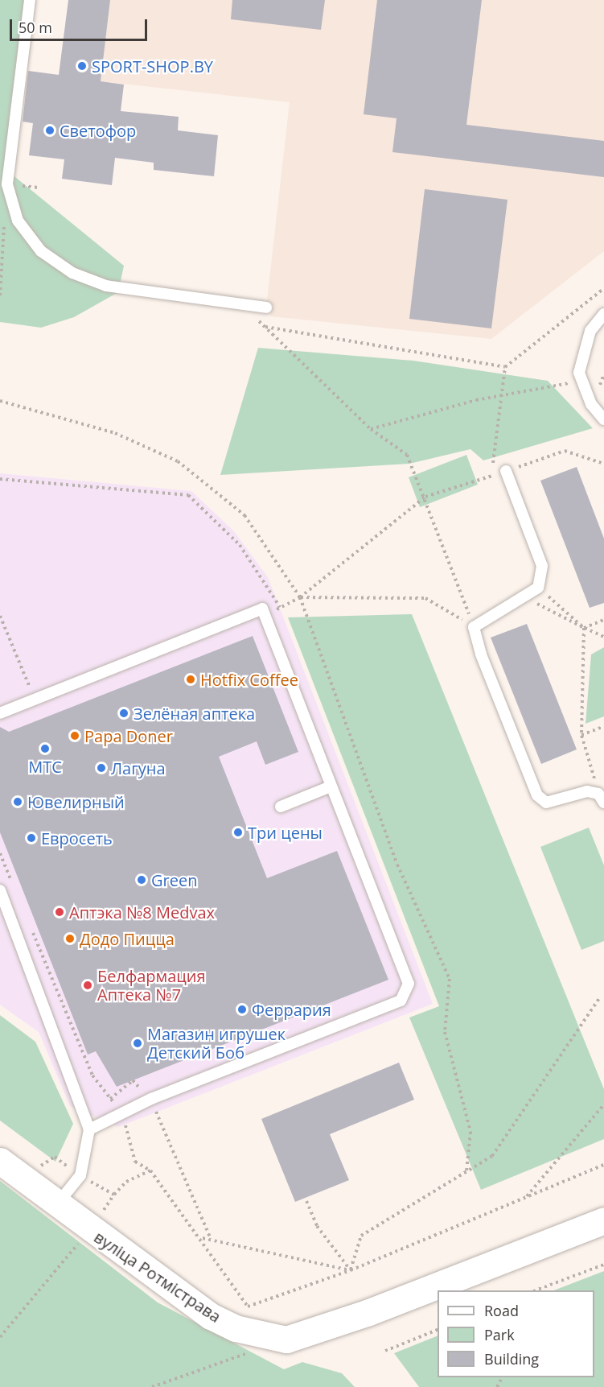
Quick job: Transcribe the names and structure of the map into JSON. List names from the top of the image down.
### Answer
{
  "streets": {
    "street": ["вуліца Ротмістрава"]
  },
  "places": [
    "SPORT-SHOP.BY",
    "Светофор",
    "Hotfix Coffee",
    "Зелёная аптека",
    "Papa Doner",
    "МТС",
    "Лагуна",
    "Ювелирный",
    "Три цены",
    "Евросеть",
    "Green",
    "Аптэка №8 Medvax",
    "Додо Пицца",
    "Белфармация Аптека №7",
    "Феррария",
    "Магазин игрушек Детский Боб"
  ],
  "legend": ["Road", "Park", "Building"],
  "scale_bar": "50 m"
}
